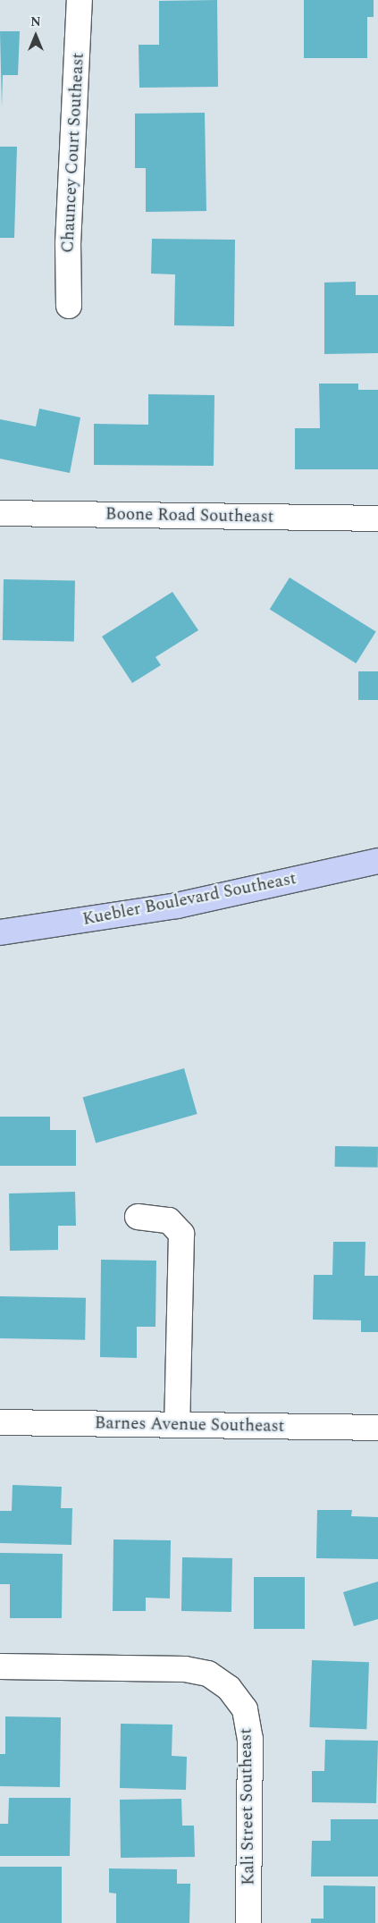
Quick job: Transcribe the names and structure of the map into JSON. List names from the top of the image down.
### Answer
{
  "streets": {
    "main road": ["Kuebler Boulevard Southeast"],
    "street": [
      "Chauncey Court Southeast",
      "Boone Road Southeast",
      "Barnes Avenue Southeast",
      "Kali Street Southeast"
    ]
  },
  "north": "top"
}
